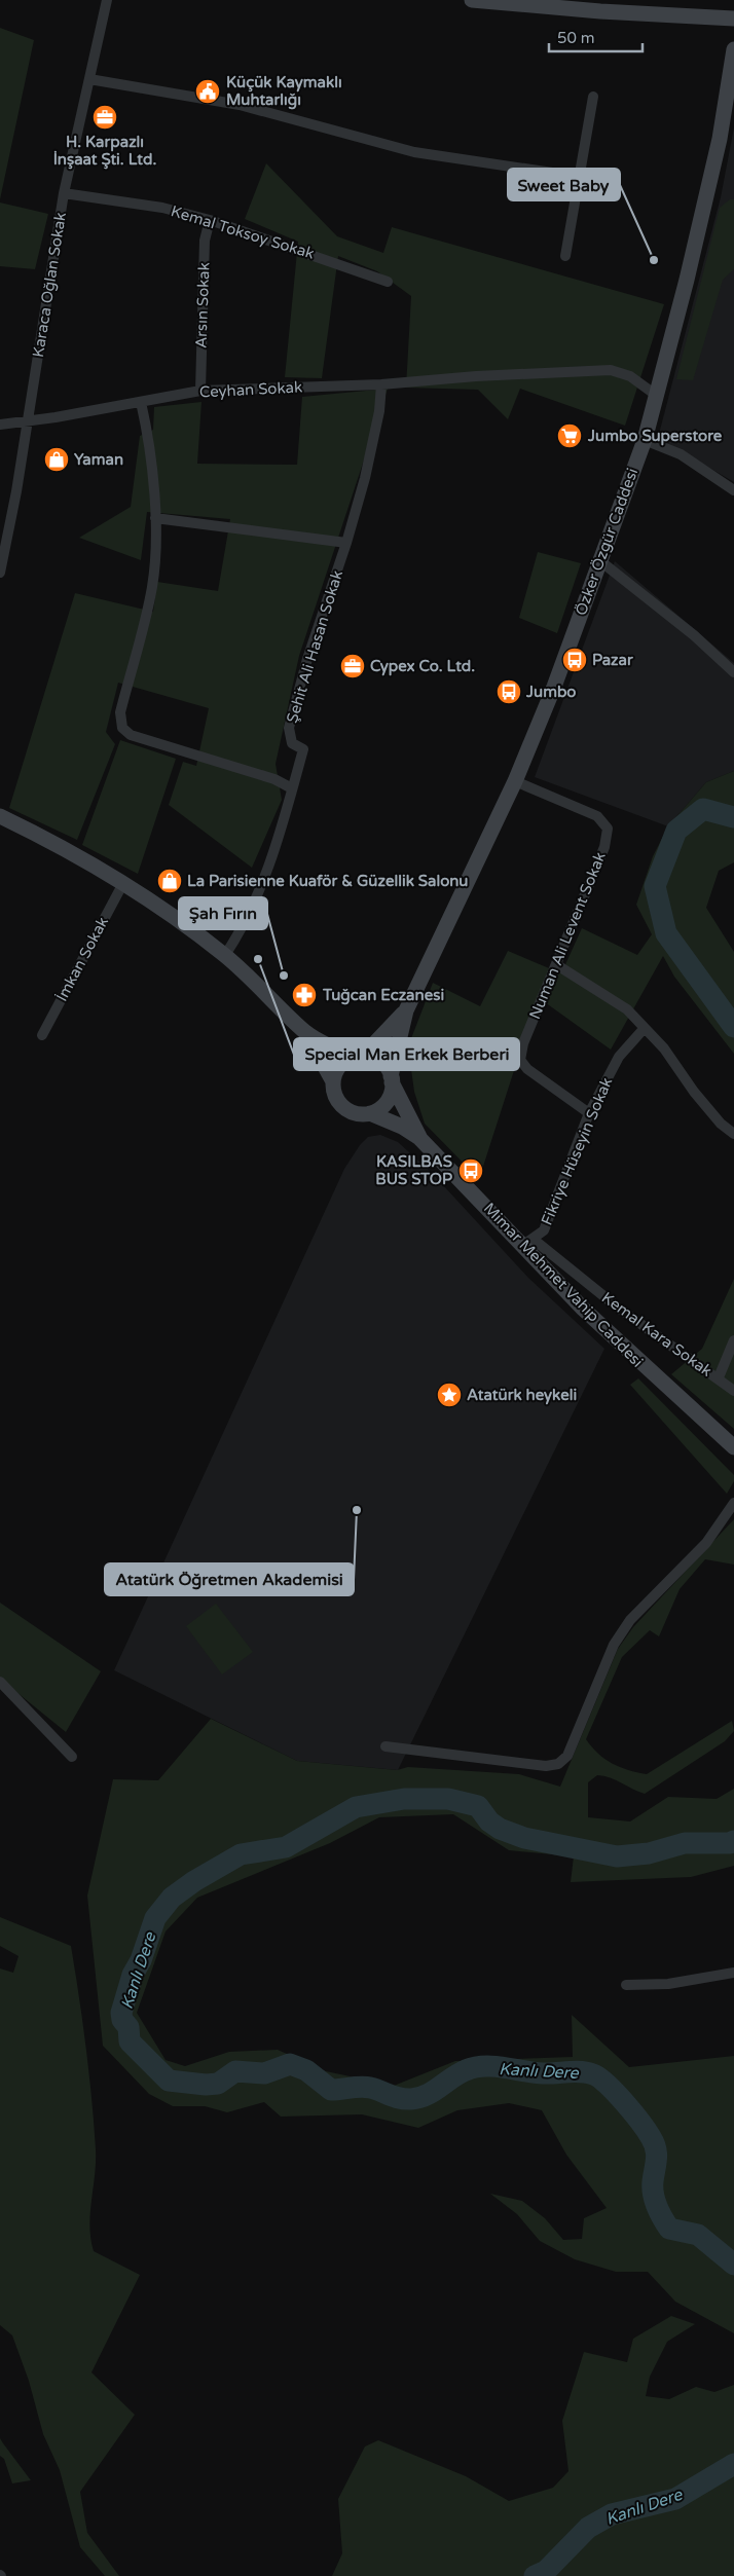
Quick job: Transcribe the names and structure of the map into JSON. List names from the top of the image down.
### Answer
{
  "streets": {
    "main road": ["Özker Özgür Caddesi", "Mimar Mehmet Vahip Caddesi"],
    "street": [
      "Kemal Toksoy Sokak",
      "Karaca Oğlan Sokak",
      "Arsın Sokak",
      "Ceyhan Sokak",
      "Şehit Ali Hasan Sokak",
      "Numan Ali Levent Sokak",
      "İmkan Sokak",
      "Fikriye Hüseyin Sokak",
      "Kemal Kara Sokak"
    ]
  },
  "crossings": [
    ["Kemal Toksoy Sokak", "Karaca Oğlan Sokak"],
    ["Kemal Toksoy Sokak", "Arsın Sokak"],
    ["Karaca Oğlan Sokak", "Ceyhan Sokak"],
    ["Arsın Sokak", "Ceyhan Sokak"],
    ["Ceyhan Sokak", "Özker Özgür Caddesi"],
    ["Ceyhan Sokak", "Şehit Ali Hasan Sokak"],
    ["Özker Özgür Caddesi", "Numan Ali Levent Sokak"],
    ["Özker Özgür Caddesi", "Mimar Mehmet Vahip Caddesi"],
    ["Numan Ali Levent Sokak", "Fikriye Hüseyin Sokak"],
    ["Fikriye Hüseyin Sokak", "Mimar Mehmet Vahip Caddesi"],
    ["Fikriye Hüseyin Sokak", "Kemal Kara Sokak"],
    ["Mimar Mehmet Vahip Caddesi", "Kemal Kara Sokak"]
  ],
  "water": ["Kanlı Dere"],
  "places": {
    "public building": ["Küçük Kaymaklı Muhtarlığı"],
    "office": ["H. Karpazlı İnşaat Şti. Ltd.", "Cypex Co. Ltd."],
    "other": [
      "Sweet Baby",
      "Special Man Erkek Berberi",
      "Şah Fırın",
      "Atatürk Öğretmen Akademisi"
    ],
    "supermarket": ["Jumbo Superstore"],
    "shop": ["Yaman", "La Parisienne Kuaför & Güzellik Salonu"],
    "bus stop": ["Pazar", "Jumbo", "KASILBAS BUS STOP"],
    "pharmacy": ["Tuğcan Eczanesi"],
    "place": ["Atatürk heykeli"]
  },
  "scale_bar": "50 m"
}
